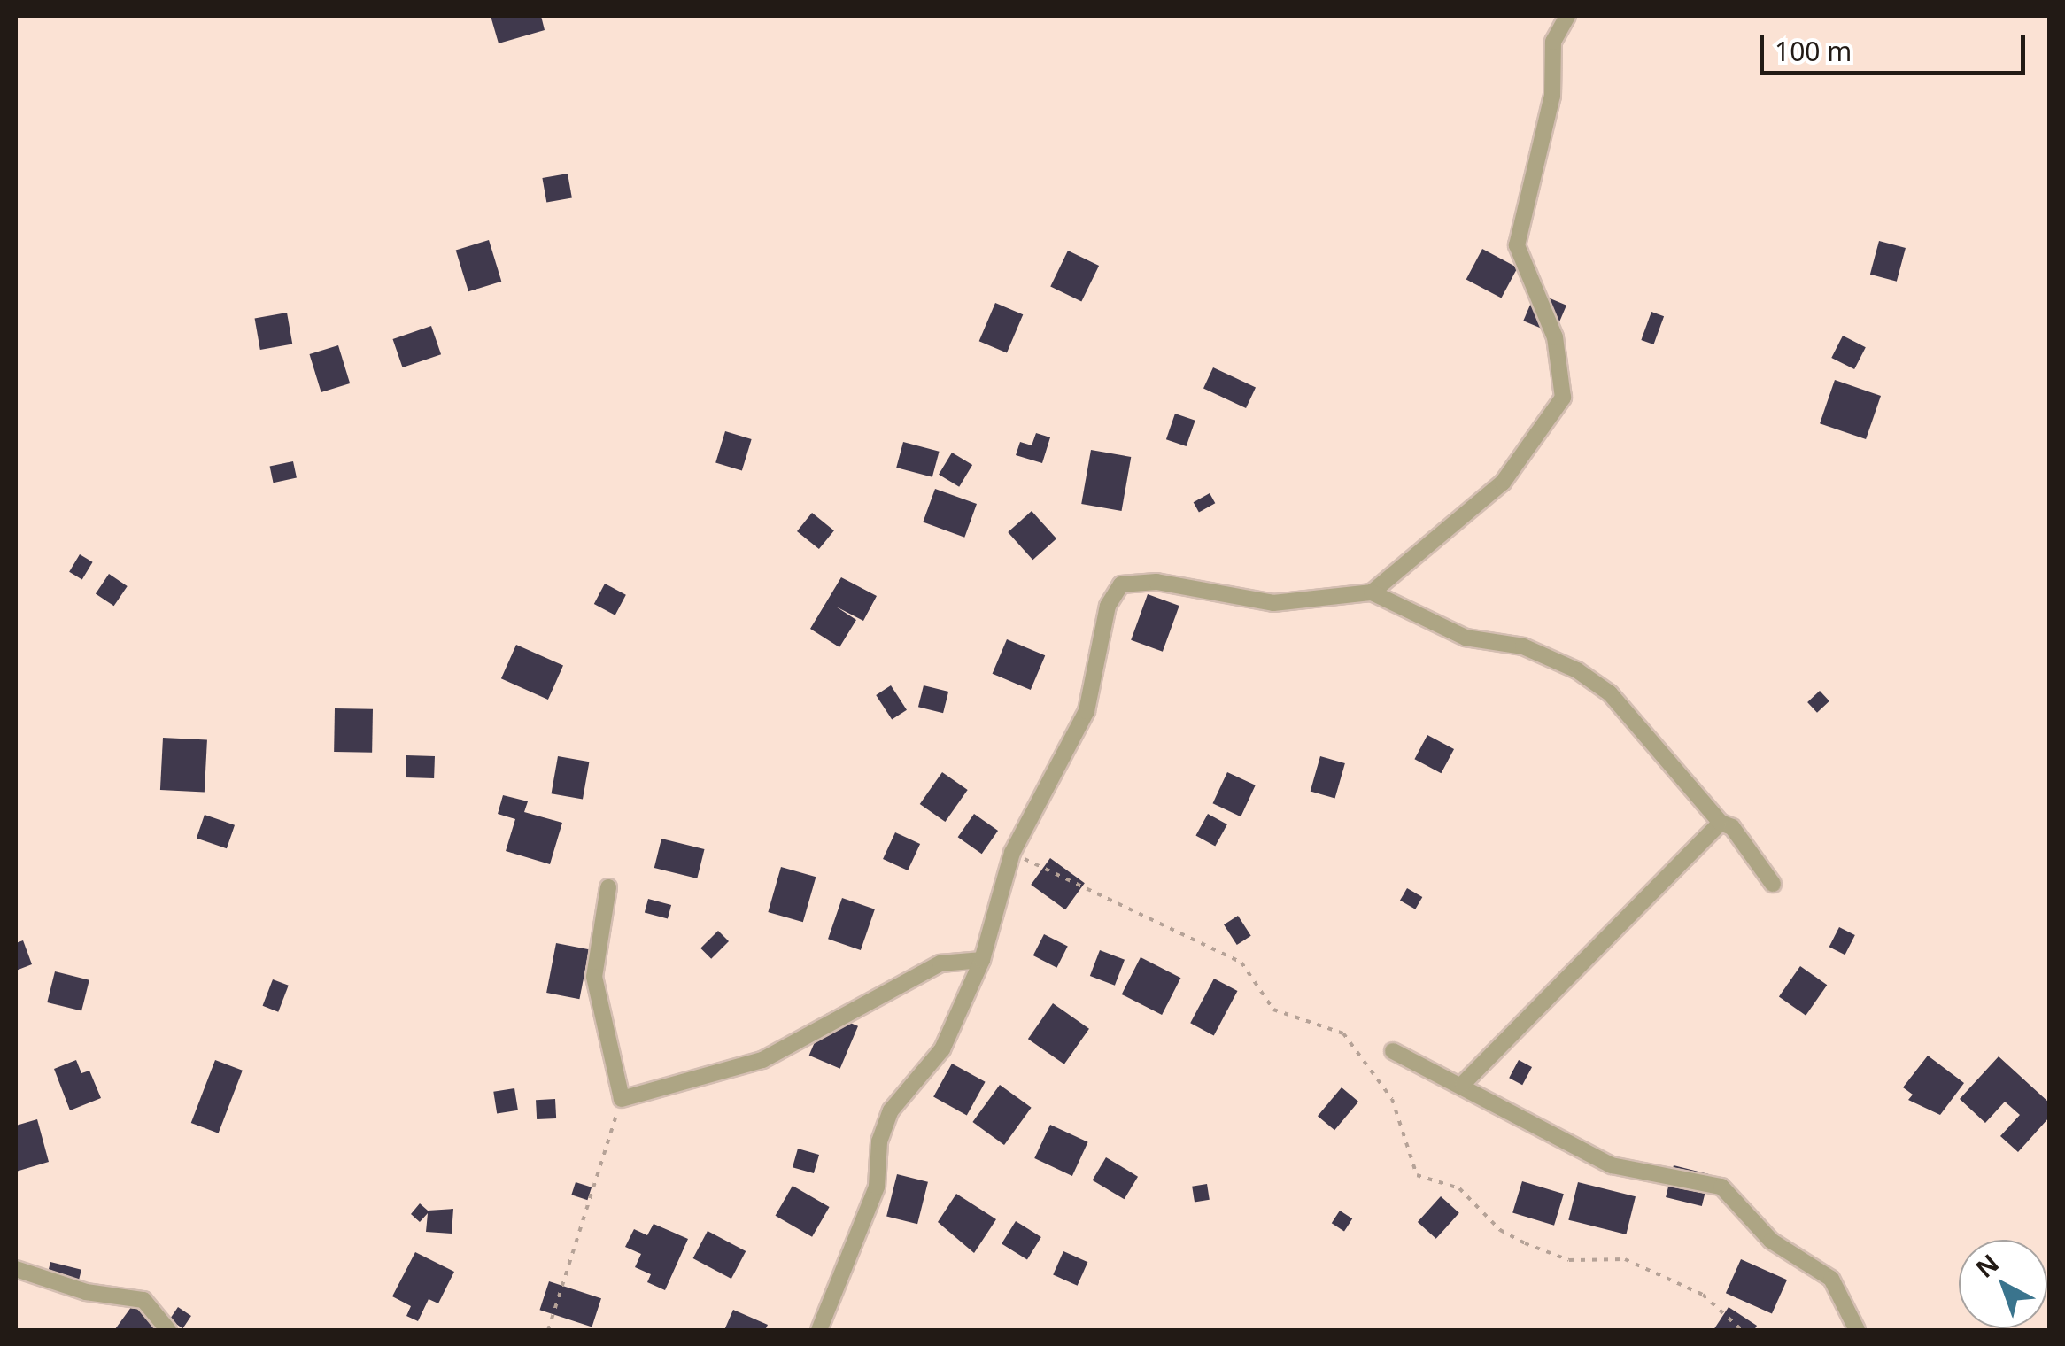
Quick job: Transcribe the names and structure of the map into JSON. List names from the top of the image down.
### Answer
{
  "scale_bar": "100 m",
  "north": "top left"
}
